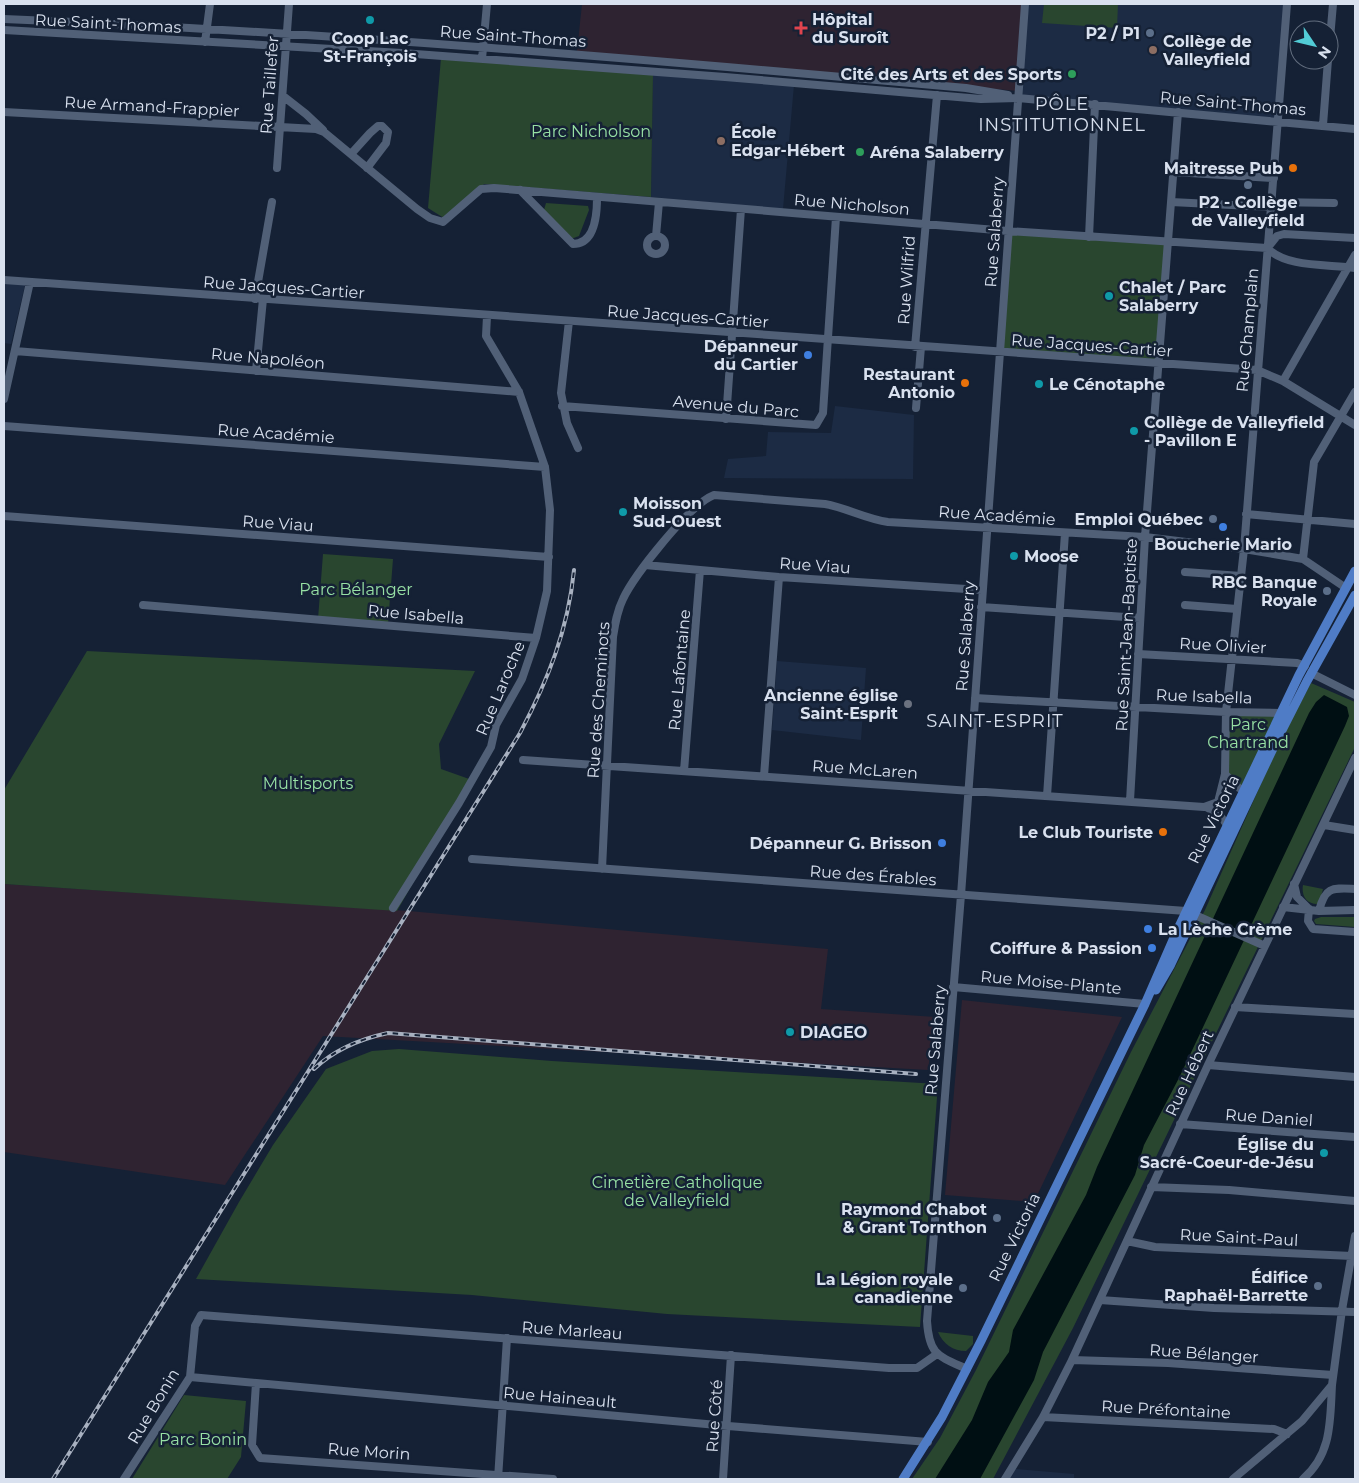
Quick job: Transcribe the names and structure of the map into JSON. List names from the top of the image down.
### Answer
{
  "streets": {
    "main road": ["Rue Victoria"],
    "street": [
      "Rue Saint-Thomas",
      "Rue Taillefer",
      "Rue Armand-Frappier",
      "Rue Nicholson",
      "Rue Salaberry",
      "Rue Wilfrid",
      "Rue Jacques-Cartier",
      "Rue Champlain",
      "Rue Napoléon",
      "Avenue du Parc",
      "Rue Académie",
      "Rue Viau",
      "Rue Isabella",
      "Rue Saint-Jean-Baptiste",
      "Rue Olivier",
      "Rue Lafontaine",
      "Rue Laroche",
      "Rue des Cheminots",
      "Rue McLaren",
      "Rue des Érables",
      "Rue Moise-Plante",
      "Rue Hébert",
      "Rue Daniel",
      "Rue Saint-Paul",
      "Rue Marleau",
      "Rue Bélanger",
      "Rue Haineault",
      "Rue Bonin",
      "Rue Préfontaine",
      "Rue Côté",
      "Rue Morin"
    ]
  },
  "crossings": [
    ["Rue Saint-Thomas", "Rue Taillefer"],
    ["Rue Saint-Thomas", "Rue Salaberry"],
    ["Rue Saint-Thomas", "Rue Wilfrid"],
    ["Rue Saint-Thomas", "Rue Champlain"],
    ["Rue Saint-Thomas", "Rue Saint-Jean-Baptiste"],
    ["Rue Taillefer", "Rue Armand-Frappier"],
    ["Rue Nicholson", "Rue Salaberry"],
    ["Rue Nicholson", "Rue Wilfrid"],
    ["Rue Nicholson", "Rue Champlain"],
    ["Rue Nicholson", "Avenue du Parc"],
    ["Rue Nicholson", "Rue Saint-Jean-Baptiste"],
    ["Rue Salaberry", "Rue Jacques-Cartier"],
    ["Rue Salaberry", "Rue Académie"],
    ["Rue Salaberry", "Rue Viau"],
    ["Rue Salaberry", "Rue Isabella"],
    ["Rue Salaberry", "Rue McLaren"],
    ["Rue Salaberry", "Rue des Érables"],
    ["Rue Salaberry", "Rue Moise-Plante"],
    ["Rue Salaberry", "Rue Marleau"],
    ["Rue Wilfrid", "Rue Jacques-Cartier"],
    ["Rue Jacques-Cartier", "Rue Champlain"],
    ["Rue Jacques-Cartier", "Avenue du Parc"],
    ["Rue Jacques-Cartier", "Rue Saint-Jean-Baptiste"],
    ["Rue Jacques-Cartier", "Rue Laroche"],
    ["Rue Champlain", "Rue Académie"],
    ["Rue Champlain", "Rue Isabella"],
    ["Rue Champlain", "Rue Olivier"],
    ["Rue Napoléon", "Rue Laroche"],
    ["Rue Académie", "Rue Saint-Jean-Baptiste"],
    ["Rue Académie", "Rue Laroche"],
    ["Rue Académie", "Rue des Cheminots"],
    ["Rue Académie", "Rue Victoria"],
    ["Rue Viau", "Rue Lafontaine"],
    ["Rue Viau", "Rue Laroche"],
    ["Rue Viau", "Rue des Cheminots"],
    ["Rue Isabella", "Rue Saint-Jean-Baptiste"],
    ["Rue Isabella", "Rue Laroche"],
    ["Rue Isabella", "Rue Victoria"],
    ["Rue Saint-Jean-Baptiste", "Rue Olivier"],
    ["Rue Saint-Jean-Baptiste", "Rue McLaren"],
    ["Rue Olivier", "Rue Victoria"],
    ["Rue Lafontaine", "Rue McLaren"],
    ["Rue des Cheminots", "Rue McLaren"],
    ["Rue des Cheminots", "Rue des Érables"],
    ["Rue Victoria", "Rue des Érables"],
    ["Rue Victoria", "Rue Moise-Plante"],
    ["Rue Victoria", "Rue Haineault"],
    ["Rue des Érables", "Rue Hébert"],
    ["Rue Hébert", "Rue Daniel"],
    ["Rue Hébert", "Rue Saint-Paul"],
    ["Rue Hébert", "Rue Bélanger"],
    ["Rue Hébert", "Rue Préfontaine"],
    ["Rue Marleau", "Rue Bonin"],
    ["Rue Marleau", "Rue Côté"],
    ["Rue Haineault", "Rue Bonin"],
    ["Rue Haineault", "Rue Côté"],
    ["Rue Haineault", "Rue Morin"]
  ],
  "districts": ["PÔLE INSTITUTIONNEL", "SAINT-ESPRIT"],
  "parks": [
    "Parc Nicholson",
    "Parc Bélanger",
    "Parc Chartrand",
    "Multisports",
    "Cimetière Catholique de Valleyfield",
    "Parc Bonin"
  ],
  "places": {
    "other": [
      "Coop Lac St-François",
      "P2 / P1",
      "Collège de Valleyfield",
      "Cité des Arts et des Sports",
      "École Edgar-Hébert",
      "Aréna Salaberry",
      "Maitresse Pub",
      "P2 - Collège de Valleyfield",
      "Chalet / Parc Salaberry",
      "Dépanneur du Cartier",
      "Restaurant Antonio",
      "Le Cénotaphe",
      "Collège de Valleyfield - Pavillon E",
      "Moisson Sud-Ouest",
      "Emploi Québec",
      "Boucherie Mario",
      "Moose",
      "RBC Banque Royale",
      "Ancienne église Saint-Esprit",
      "Le Club Touriste",
      "Dépanneur G. Brisson",
      "La Lèche Crème",
      "Coiffure & Passion",
      "DIAGEO",
      "Église du Sacré-Coeur-de-Jésu",
      "Raymond Chabot & Grant Tornthon",
      "Édifice Raphaël-Barrette",
      "La Légion royale canadienne"
    ],
    "health": ["Hôpital du Suroît"]
  },
  "north": "bottom right"
}
